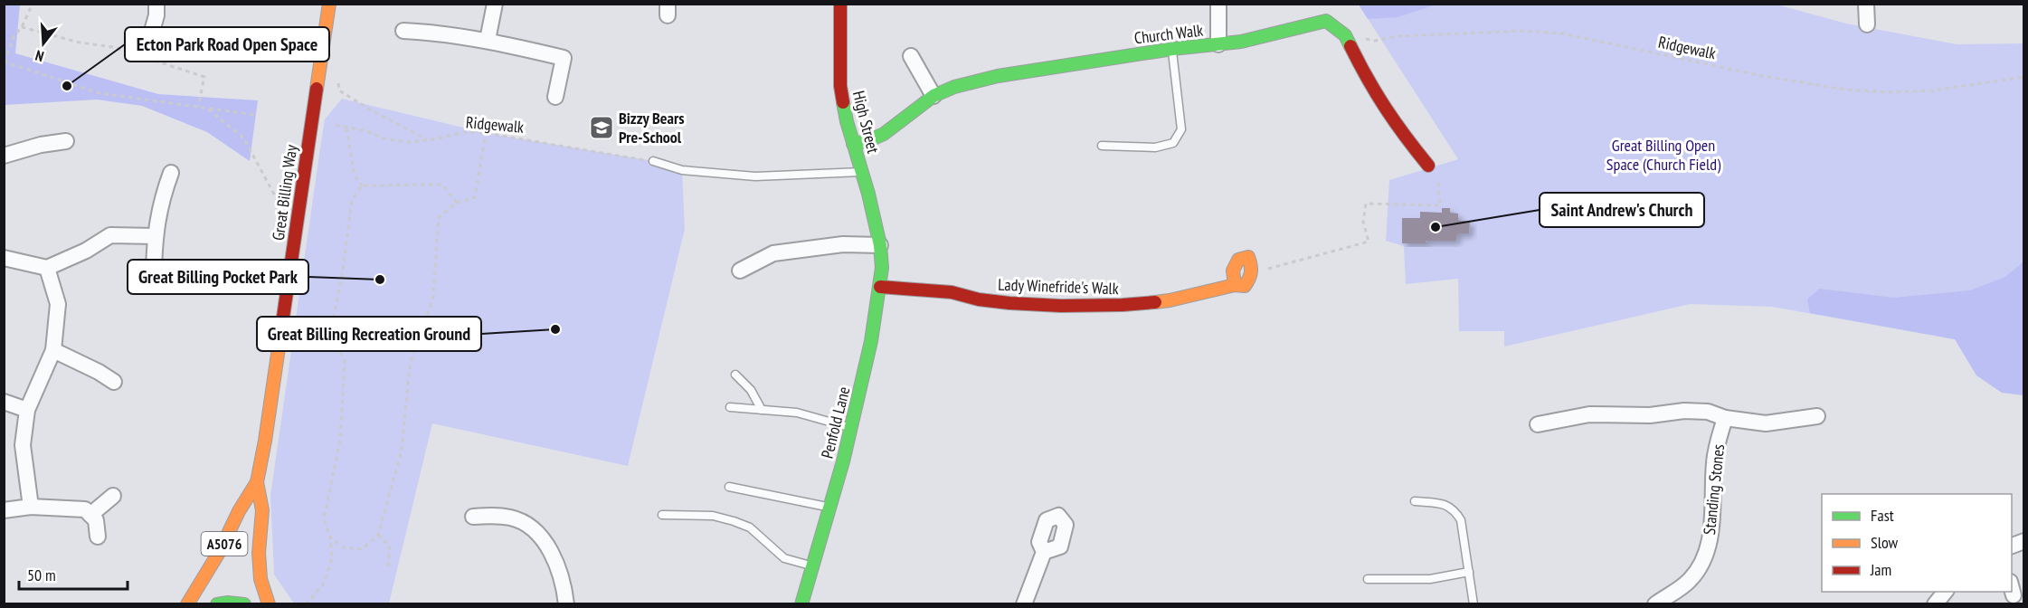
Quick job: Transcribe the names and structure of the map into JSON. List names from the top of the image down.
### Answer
{
  "streets": {
    "street": [
      "Church Walk",
      "High Street",
      "Great Billing Way",
      "Lady Winefride's Walk",
      "Penfold Lane",
      "Standing Stones",
      "A5076"
    ],
    "path": ["Ridgewalk"]
  },
  "crossings": [
    ["Church Walk", "Ridgewalk"],
    ["Church Walk", "High Street"],
    ["High Street", "Penfold Lane"],
    ["Lady Winefride's Walk", "Penfold Lane"]
  ],
  "parks": ["Great Billing Open Space (Church Field)"],
  "places": {
    "other": [
      "Ecton Park Road Open Space",
      "Saint Andrew's Church",
      "Great Billing Pocket Park",
      "Great Billing Recreation Ground"
    ],
    "school or university": ["Bizzy Bears Pre-School"]
  },
  "legend": ["Fast", "Slow", "Jam"],
  "scale_bar": "50 m",
  "north": "bottom"
}
